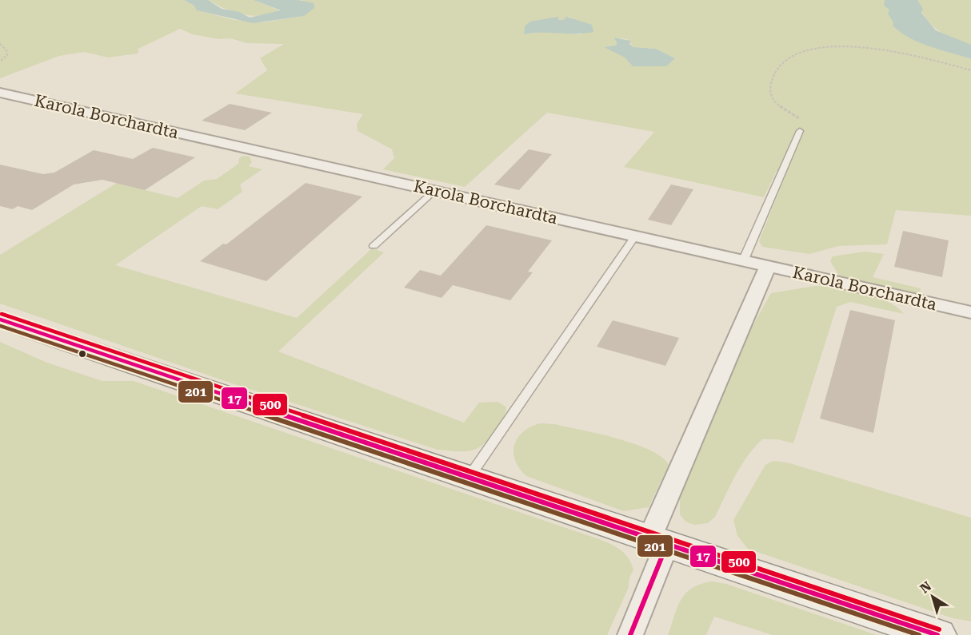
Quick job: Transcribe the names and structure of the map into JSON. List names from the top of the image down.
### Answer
{
  "streets": {
    "street": ["Karola Borchardta"]
  },
  "lines": ["transit line 500", "transit line 17", "transit line 201"],
  "north": "top left"
}
